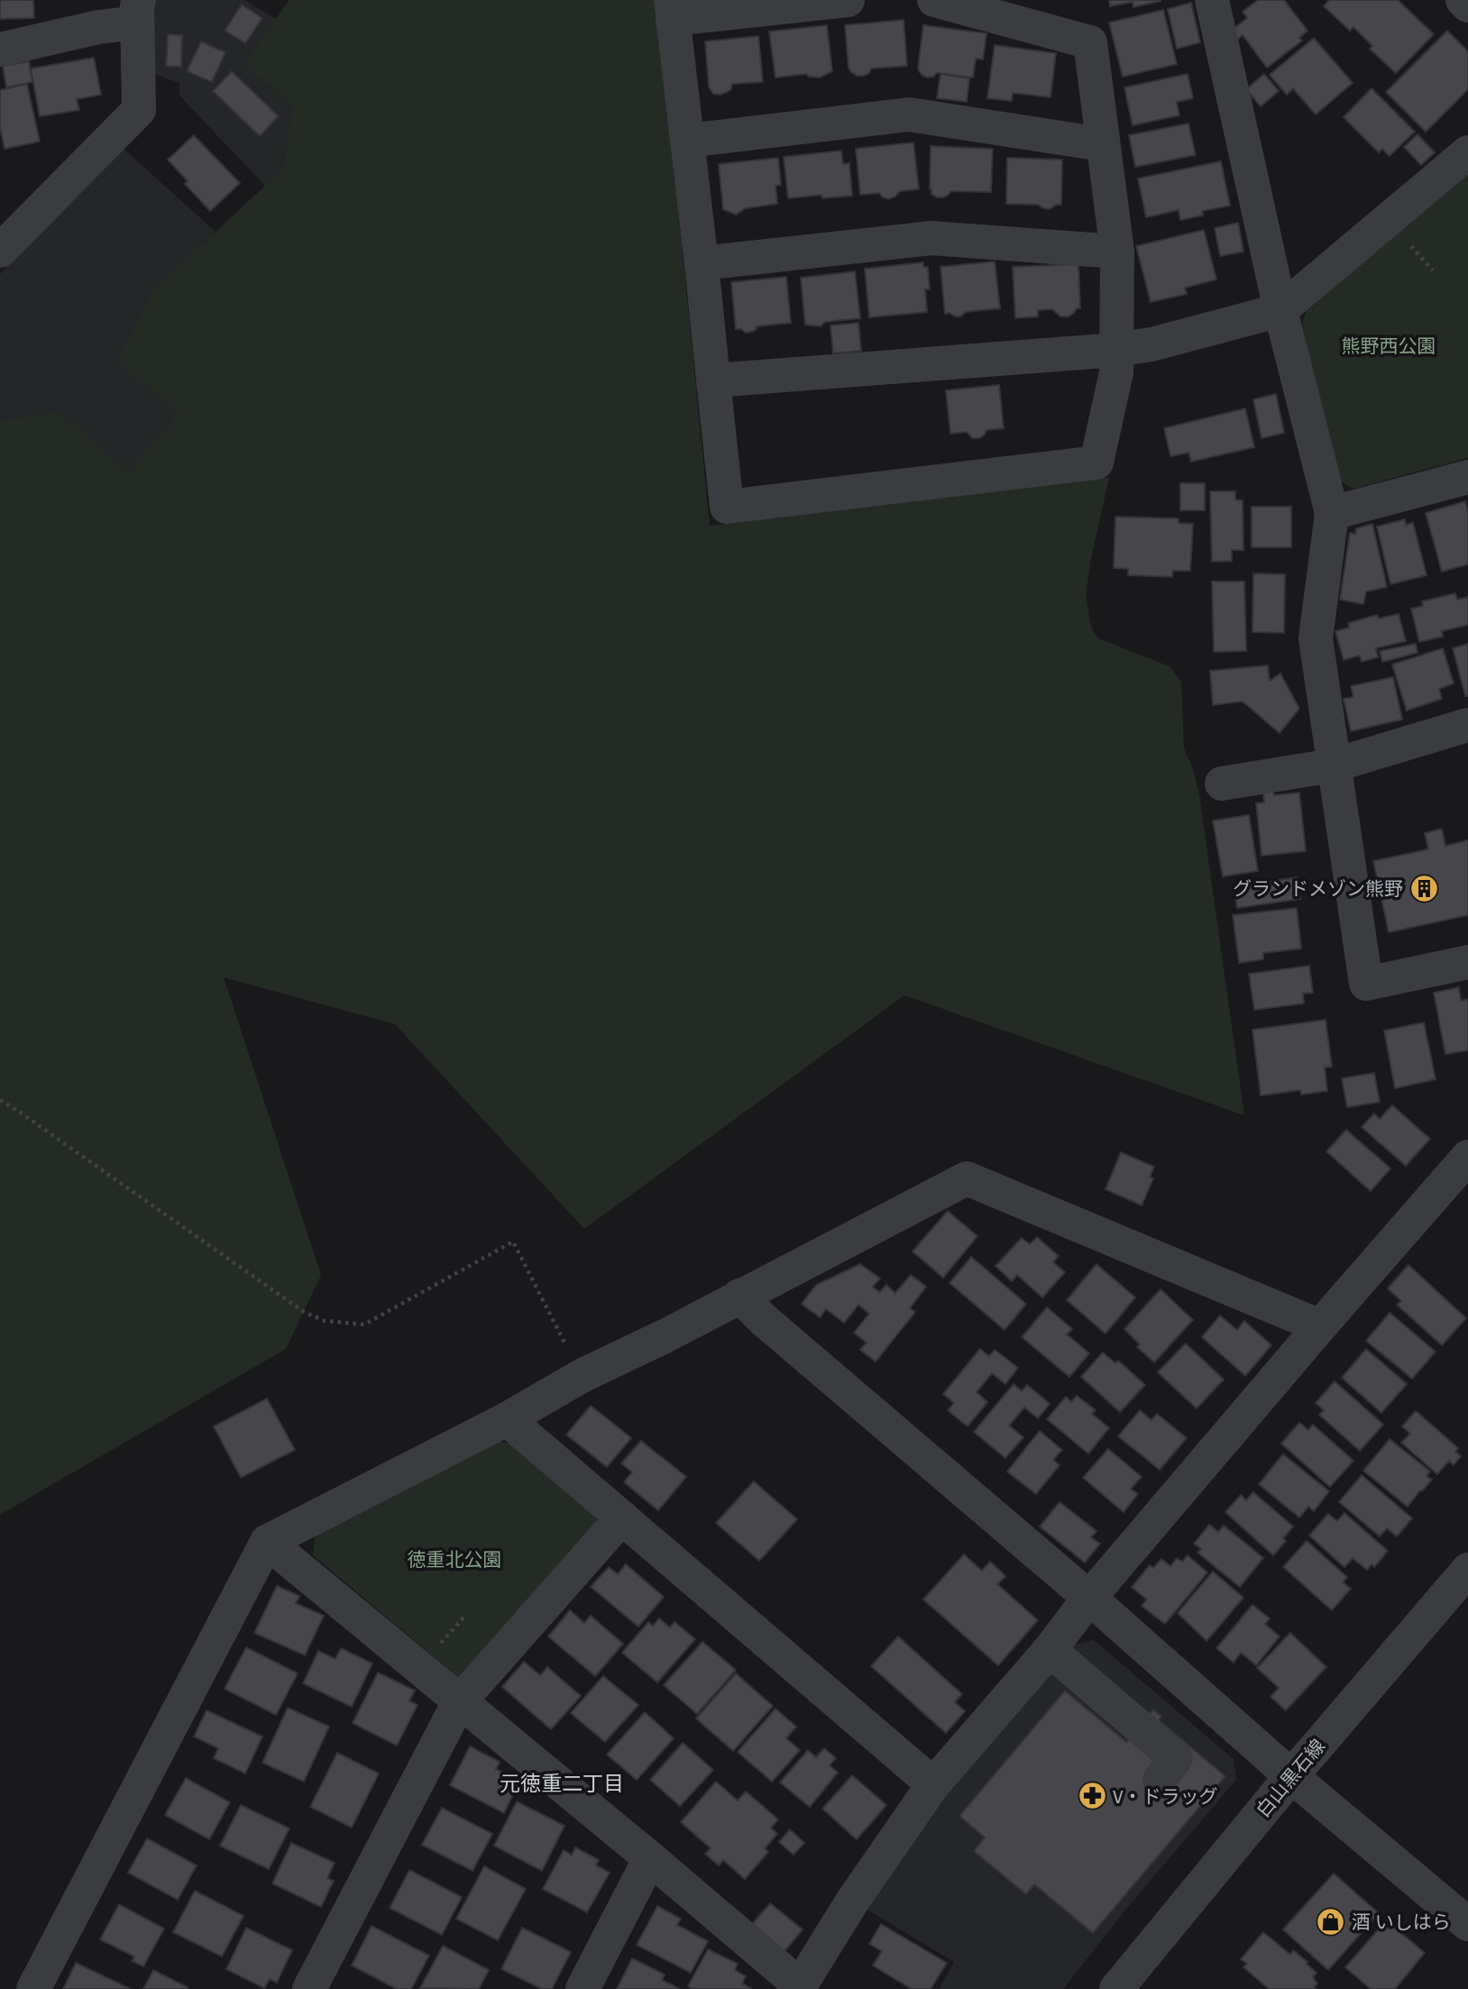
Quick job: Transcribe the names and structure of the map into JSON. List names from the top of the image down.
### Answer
{
  "streets": {
    "street": ["白山黒石線"]
  },
  "districts": ["元徳重二丁目"],
  "parks": ["熊野西公園", "徳重北公園"],
  "places": {
    "building": ["グランドメゾン熊野"],
    "pharmacy": ["V・ドラッグ"],
    "shop": ["酒 いしはら"]
  }
}
